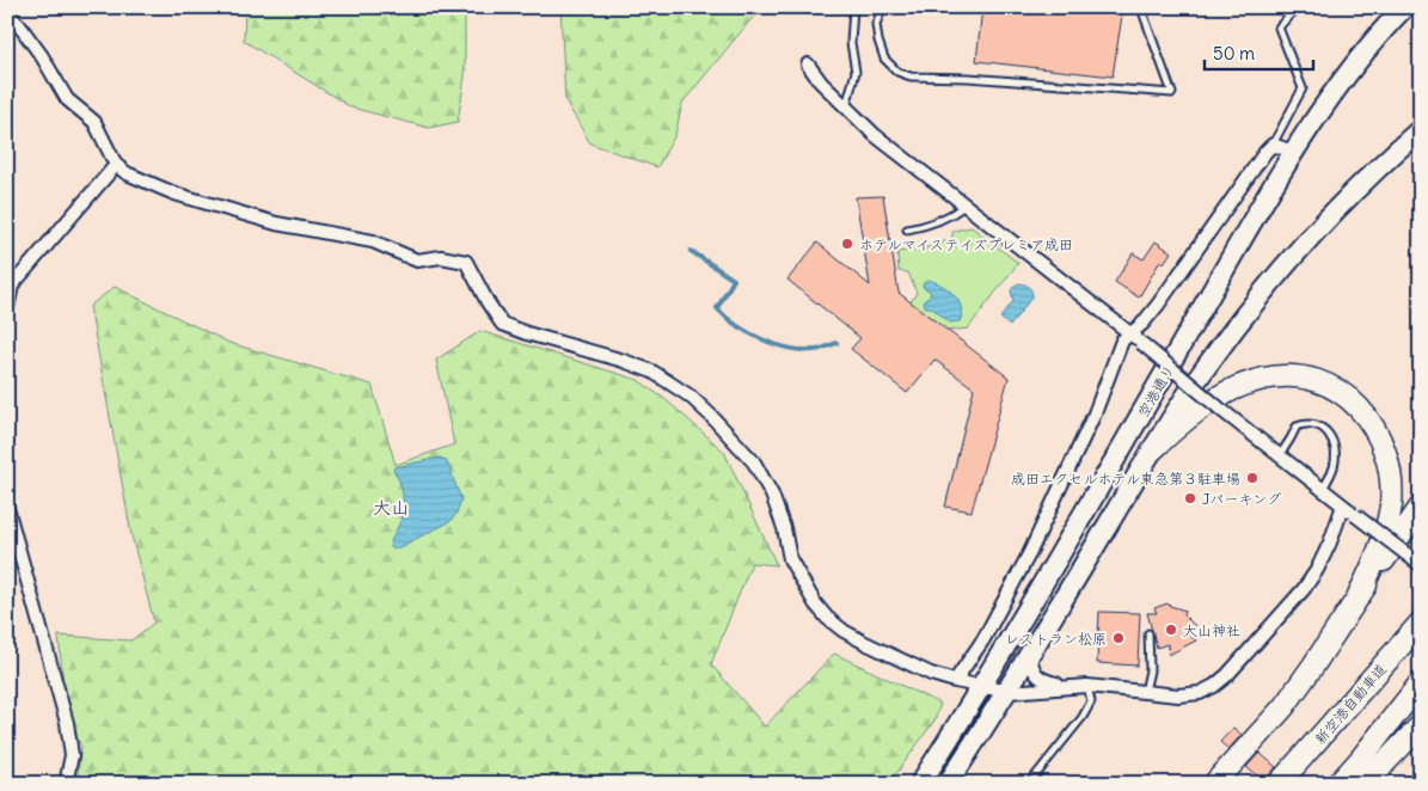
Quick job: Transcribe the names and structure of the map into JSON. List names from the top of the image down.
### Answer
{
  "streets": {
    "highway": ["空港通り", "新空港自動車道"]
  },
  "districts": ["大山"],
  "places": [
    "ホテルマイステイズプレミア成田",
    "成田エクセルホテル東急第３駐車場",
    "Jパーキング",
    "大山神社",
    "レストラン松原"
  ],
  "scale_bar": "50 m"
}
